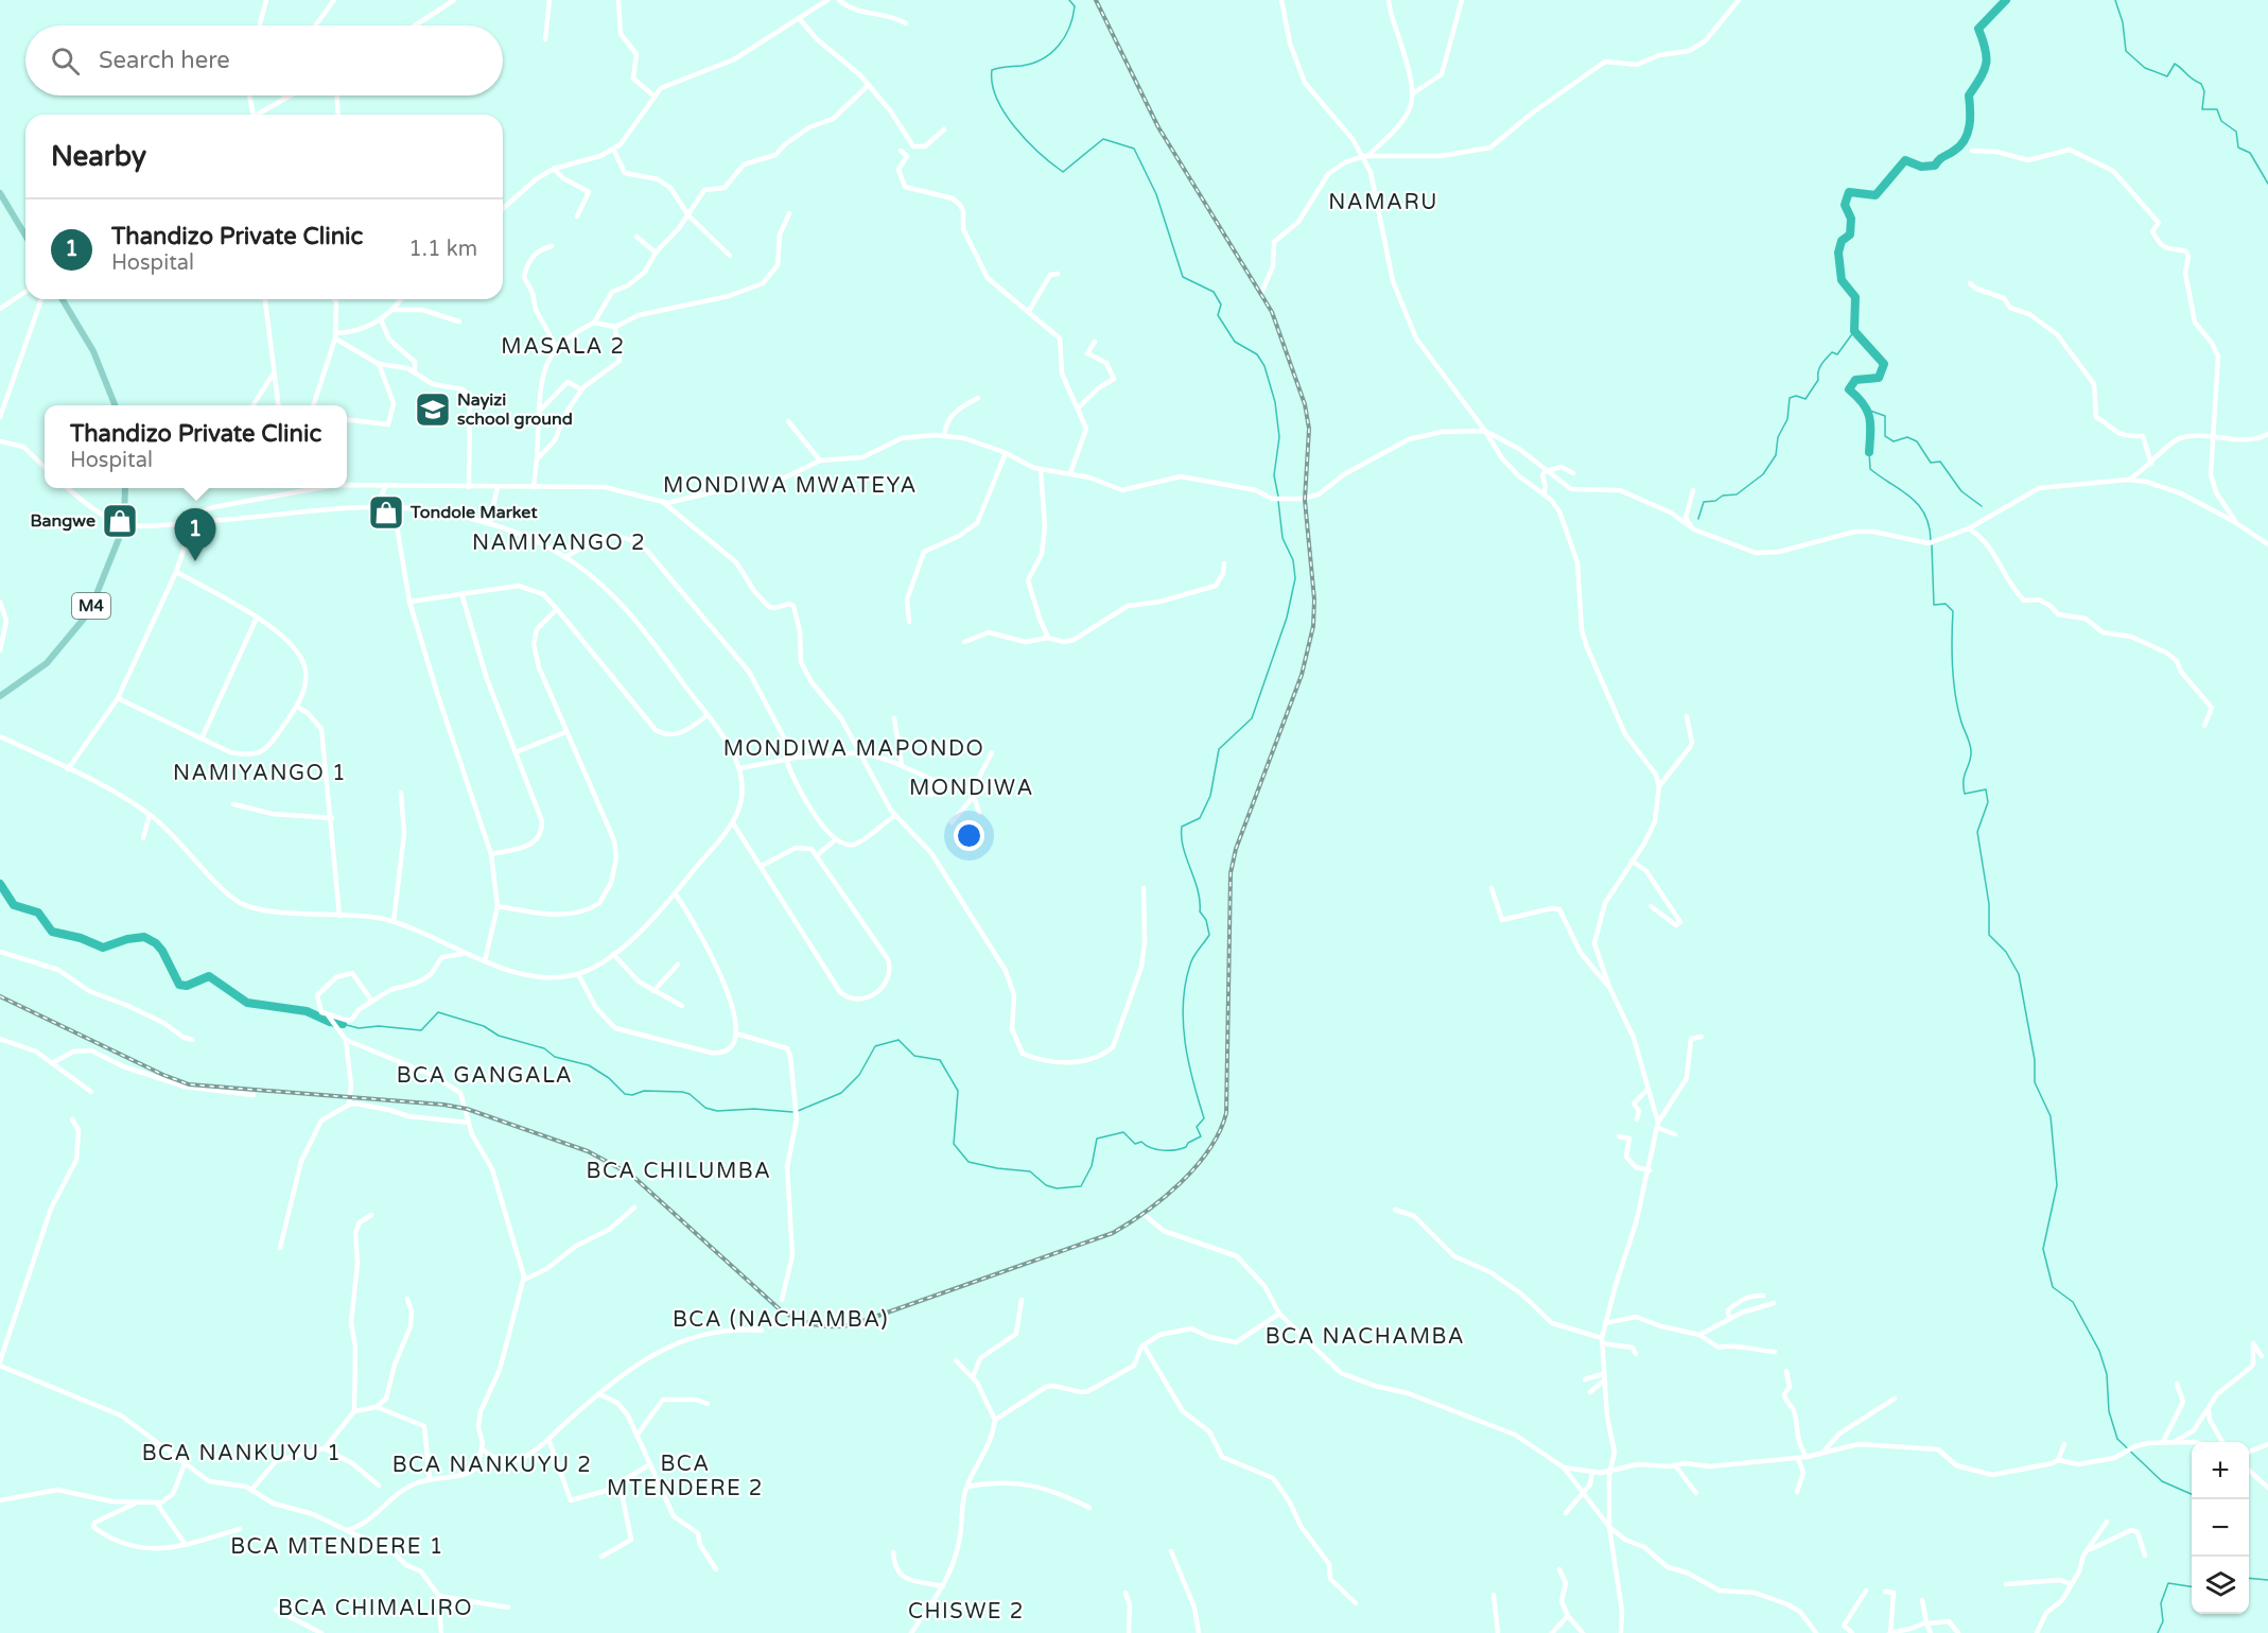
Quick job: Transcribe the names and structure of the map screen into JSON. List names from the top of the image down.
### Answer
{
  "streets": {
    "main road": ["M4"]
  },
  "districts": [
    "NAMARU",
    "MASALA 2",
    "MONDIWA MWATEYA",
    "NAMIYANGO 2",
    "MONDIWA MAPONDO",
    "NAMIYANGO 1",
    "MONDIWA",
    "BCA GANGALA",
    "BCA CHILUMBA",
    "BCA (NACHAMBA)",
    "BCA NACHAMBA",
    "BCA NANKUYU 1",
    "BCA MTENDERE 2",
    "BCA NANKUYU 2",
    "BCA MTENDERE 1",
    "BCA CHIMALIRO",
    "CHISWE 2"
  ],
  "places": {
    "school or university": ["Nayizi school ground"],
    "shop": ["Tondole Market", "Bangwe"]
  },
  "page": {
    "search": "Search here",
    "heading": "Nearby",
    "list": [
      {
        "mark": "1",
        "name": "Thandizo Private Clinic",
        "note": "Hospital",
        "value": "1.1 km"
      }
    ],
    "popup": ["Thandizo Private Clinic", "Hospital"],
    "pins": "1",
    "map_buttons": ["+", "−"]
  }
}
